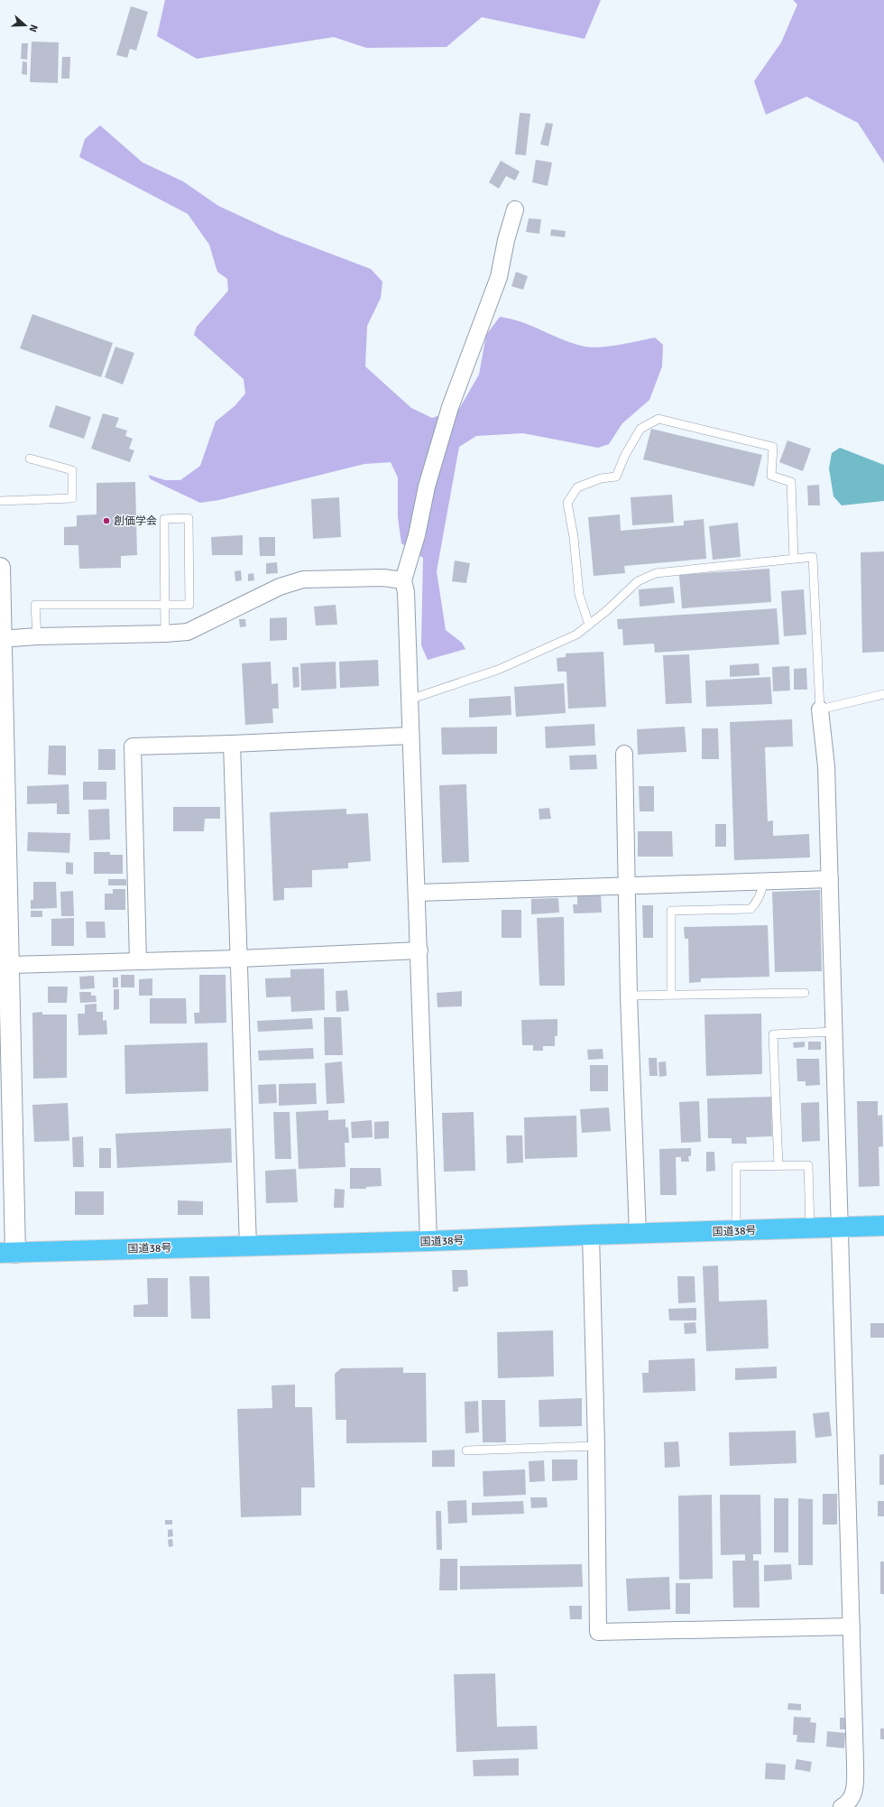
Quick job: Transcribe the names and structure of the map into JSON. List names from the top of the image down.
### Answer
{
  "streets": {
    "highway": ["国道38号"]
  },
  "places": ["創価学会"],
  "north": "right"
}
